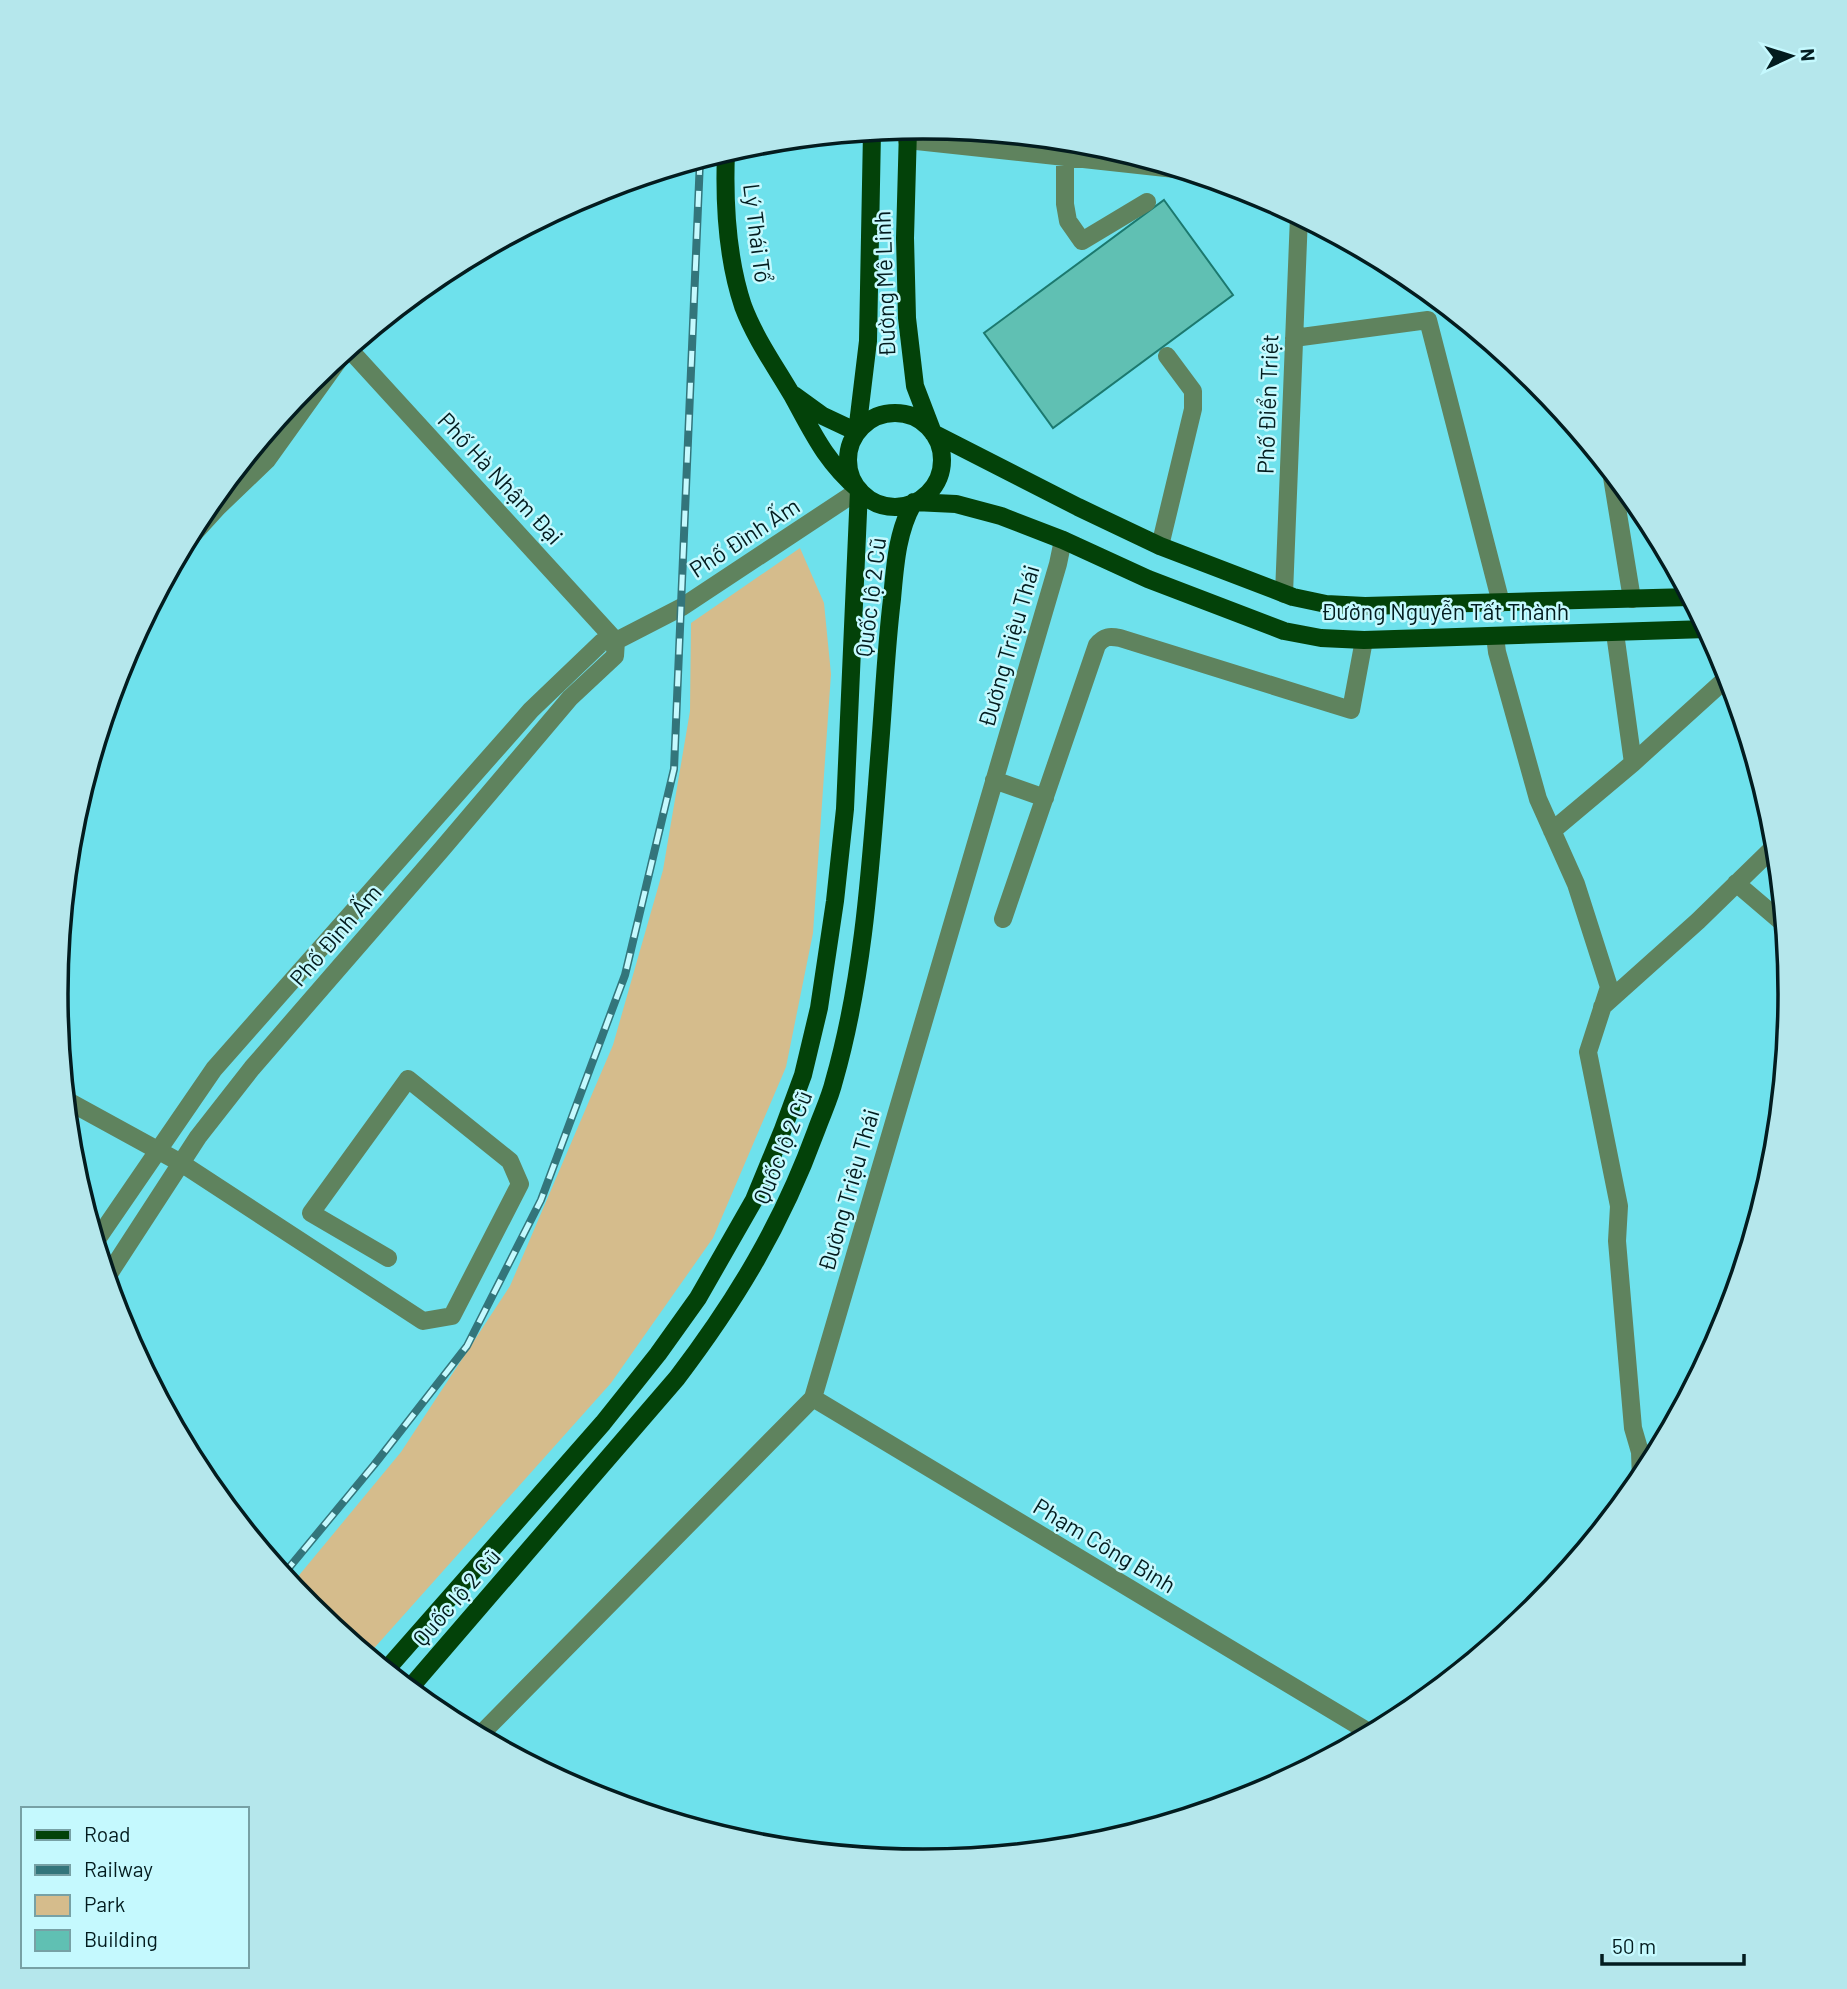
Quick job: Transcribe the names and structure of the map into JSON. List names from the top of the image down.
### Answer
{
  "streets": {
    "main road": [
      "Lý Thái Tổ",
      "Đường Mê Linh",
      "Quốc lộ 2 Cũ",
      "Đường Nguyễn Tất Thành"
    ],
    "street": [
      "Phố Điển Triệt",
      "Phố Hà Nhậm Đại",
      "Phố Đình Ấm",
      "Đường Triệu Thái",
      "Phạm Công Bình"
    ]
  },
  "crossings": [
    ["Lý Thái Tổ", "Đường Mê Linh"],
    ["Lý Thái Tổ", "Phố Đình Ấm"],
    ["Lý Thái Tổ", "Quốc lộ 2 Cũ"],
    ["Lý Thái Tổ", "Đường Nguyễn Tất Thành"],
    ["Đường Mê Linh", "Phố Đình Ấm"],
    ["Đường Mê Linh", "Quốc lộ 2 Cũ"],
    ["Đường Mê Linh", "Đường Nguyễn Tất Thành"],
    ["Phố Điển Triệt", "Đường Nguyễn Tất Thành"],
    ["Phố Hà Nhậm Đại", "Phố Đình Ấm"],
    ["Phố Đình Ấm", "Quốc lộ 2 Cũ"],
    ["Phố Đình Ấm", "Đường Nguyễn Tất Thành"],
    ["Quốc lộ 2 Cũ", "Đường Nguyễn Tất Thành"],
    ["Đường Nguyễn Tất Thành", "Đường Triệu Thái"],
    ["Đường Triệu Thái", "Phạm Công Bình"]
  ],
  "legend": [
    "Road",
    "Railway",
    "Park",
    "Building"
  ],
  "scale_bar": "50 m",
  "north": "right"
}
